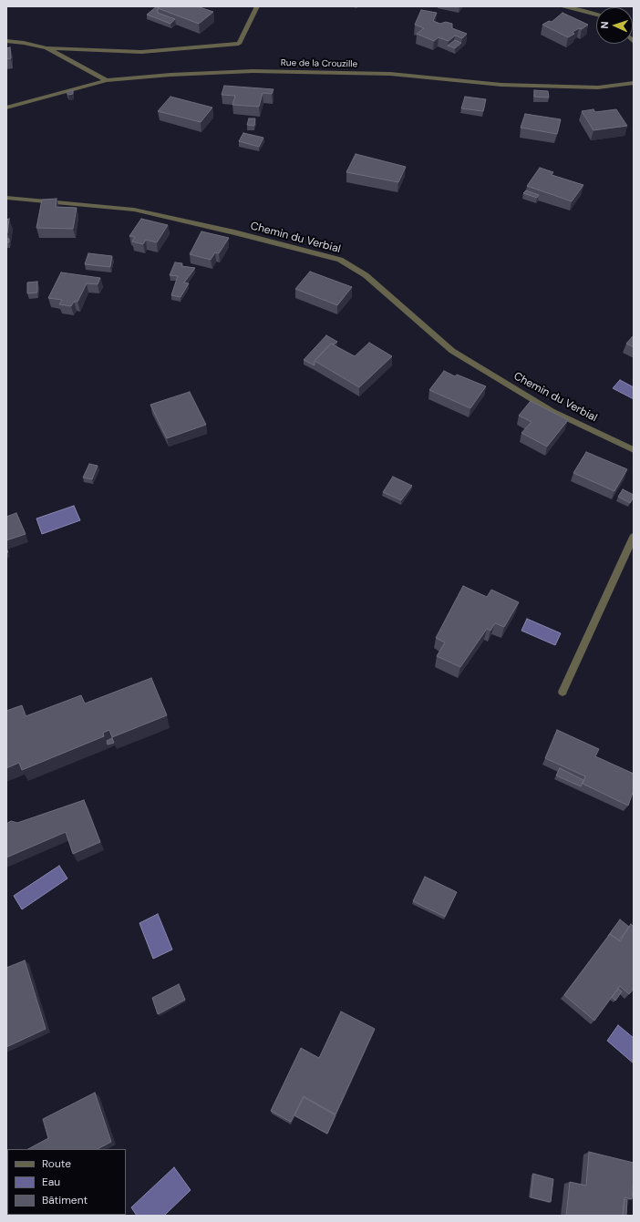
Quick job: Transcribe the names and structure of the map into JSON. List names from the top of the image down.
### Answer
{
  "streets": {
    "street": ["Rue de la Crouzille", "Chemin du Verbial"]
  },
  "legend": ["Route", "Eau", "Bâtiment"],
  "north": "left"
}
